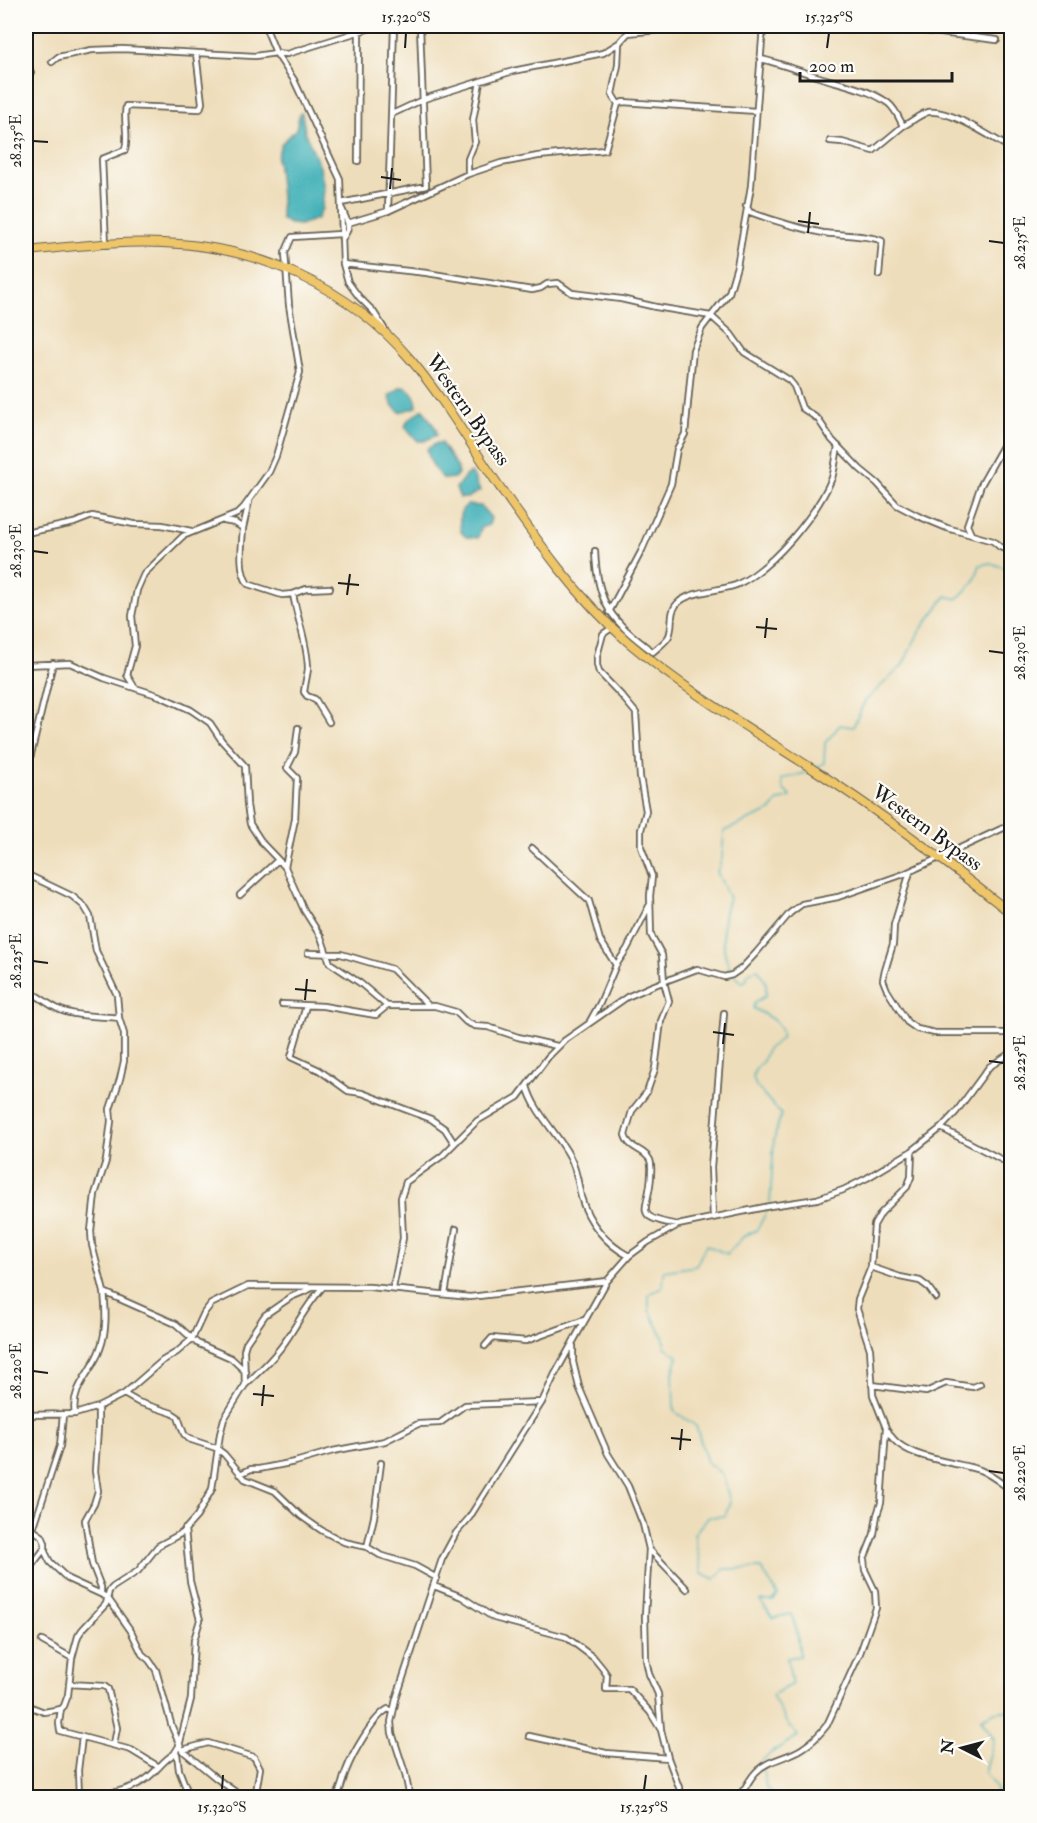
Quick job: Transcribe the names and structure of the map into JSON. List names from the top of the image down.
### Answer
{
  "streets": {
    "main road": ["Western Bypass"]
  },
  "scale_bar": "200 m",
  "north": "left",
  "coordinates": [
    "15.320°S",
    "15.325°S",
    "28.235°E",
    "28.230°E",
    "28.225°E",
    "28.220°E"
  ]
}
